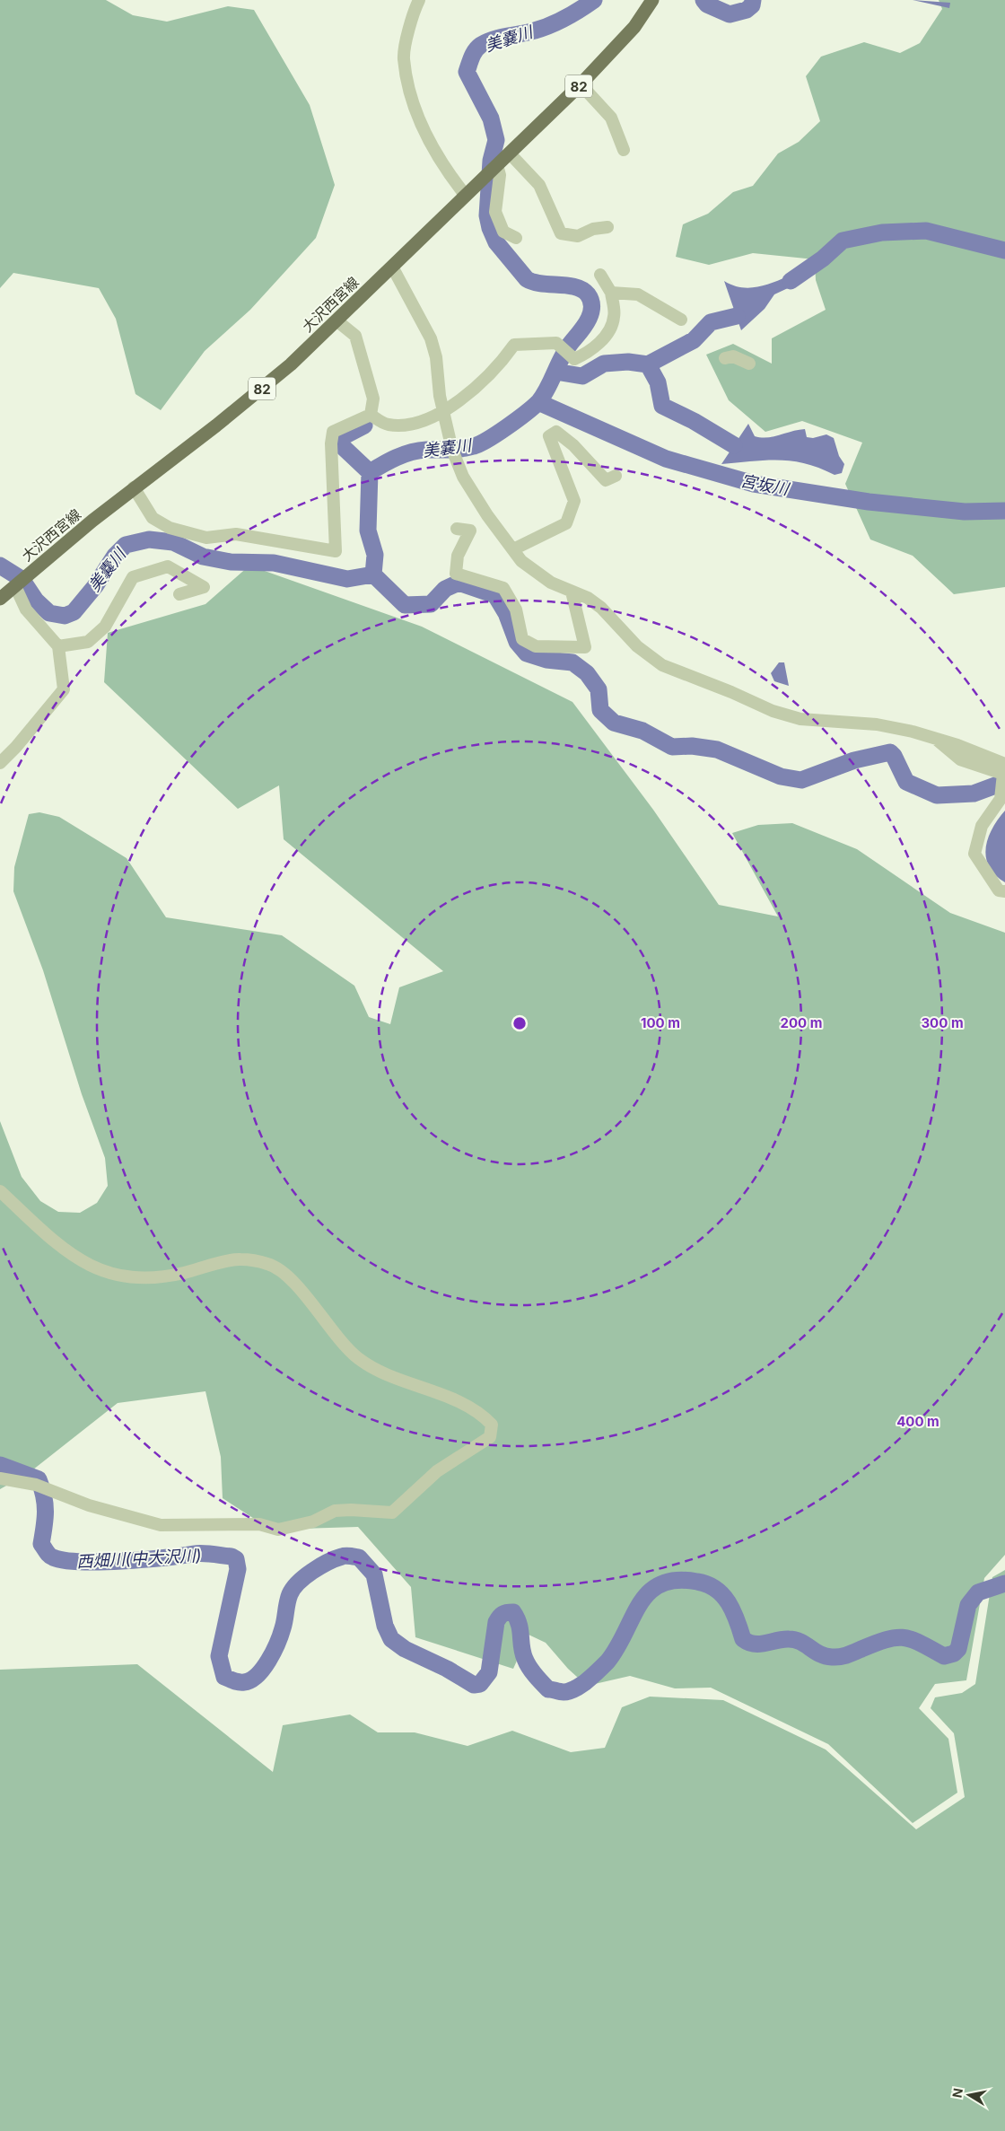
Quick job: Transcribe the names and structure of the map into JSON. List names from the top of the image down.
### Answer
{
  "streets": {
    "main road": ["82", "大沢西宮線"]
  },
  "water": ["美嚢川", "宮坂川", "西畑川(中大沢川)"],
  "north": "left",
  "rings": [
    "100 m",
    "200 m",
    "300 m",
    "400 m"
  ]
}
